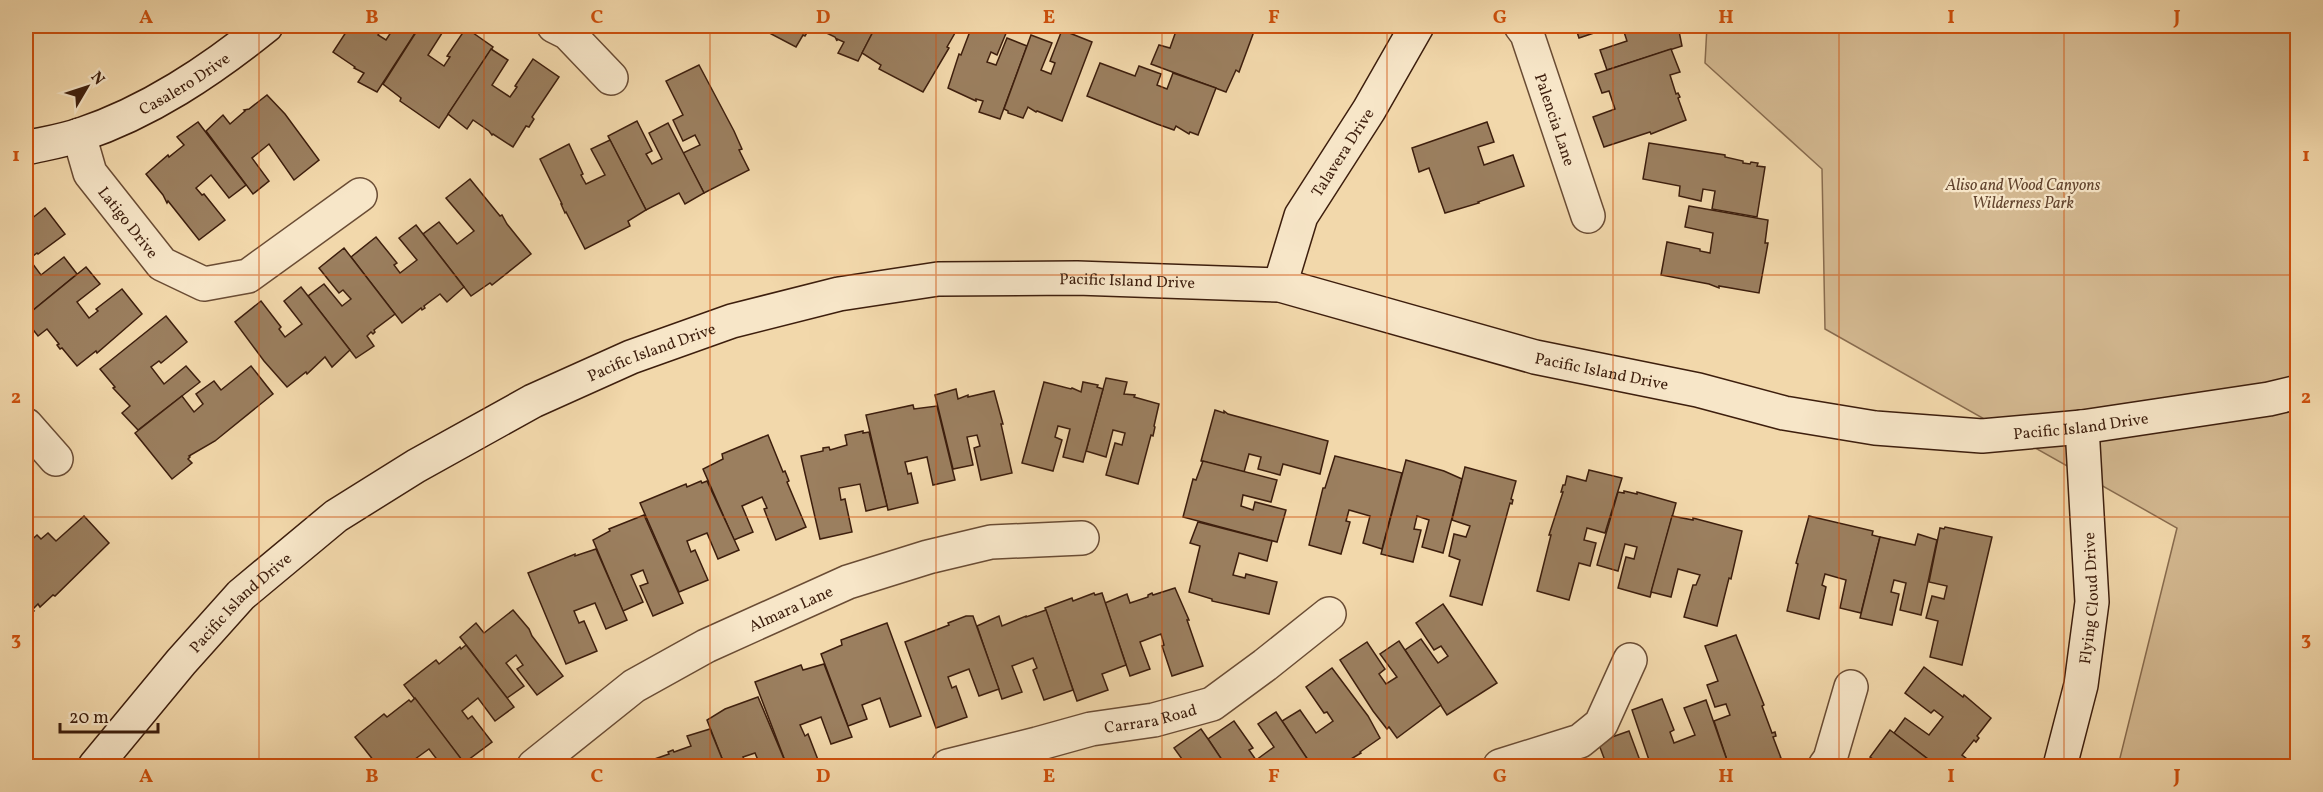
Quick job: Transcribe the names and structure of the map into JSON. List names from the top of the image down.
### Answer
{
  "streets": {
    "street": [
      "Casalero Drive",
      "Palencia Lane",
      "Talavera Drive",
      "Latigo Drive",
      "Pacific Island Drive",
      "Flying Cloud Drive",
      "Almara Lane",
      "Carrara Road"
    ]
  },
  "crossings": [
    ["Casalero Drive", "Latigo Drive"],
    ["Talavera Drive", "Pacific Island Drive"],
    ["Pacific Island Drive", "Flying Cloud Drive"]
  ],
  "parks": ["Aliso and Wood Canyons Wilderness Park"],
  "scale_bar": "20 m",
  "north": "top right",
  "grid": {
    "columns": [
      "A",
      "B",
      "C",
      "D",
      "E",
      "F",
      "G",
      "H",
      "I",
      "J"
    ],
    "rows": ["1", "2", "3"]
  }
}
